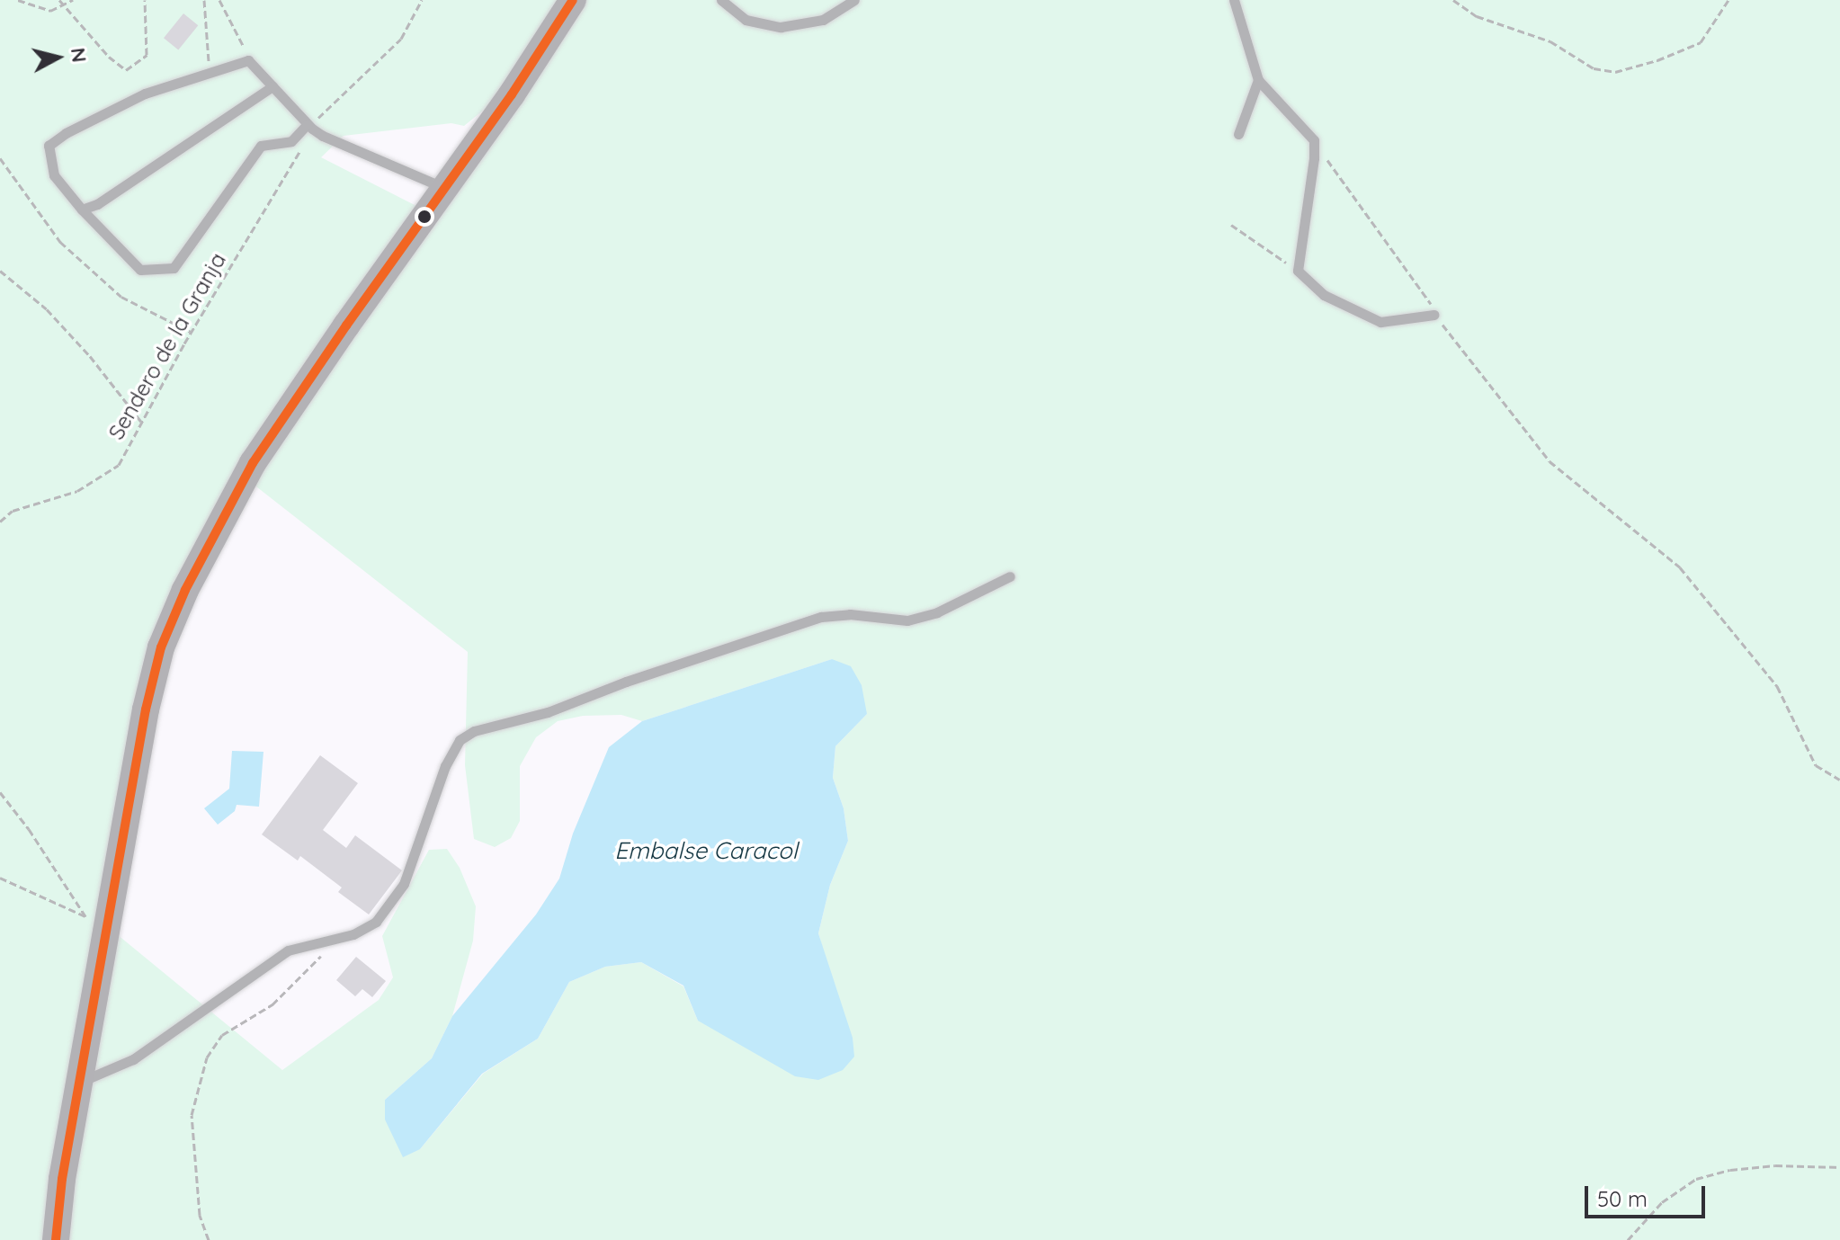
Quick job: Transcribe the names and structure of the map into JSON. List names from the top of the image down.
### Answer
{
  "streets": {
    "path": ["Sendero de la Granja"]
  },
  "water": ["Embalse Caracol"],
  "scale_bar": "50 m",
  "north": "right"
}
